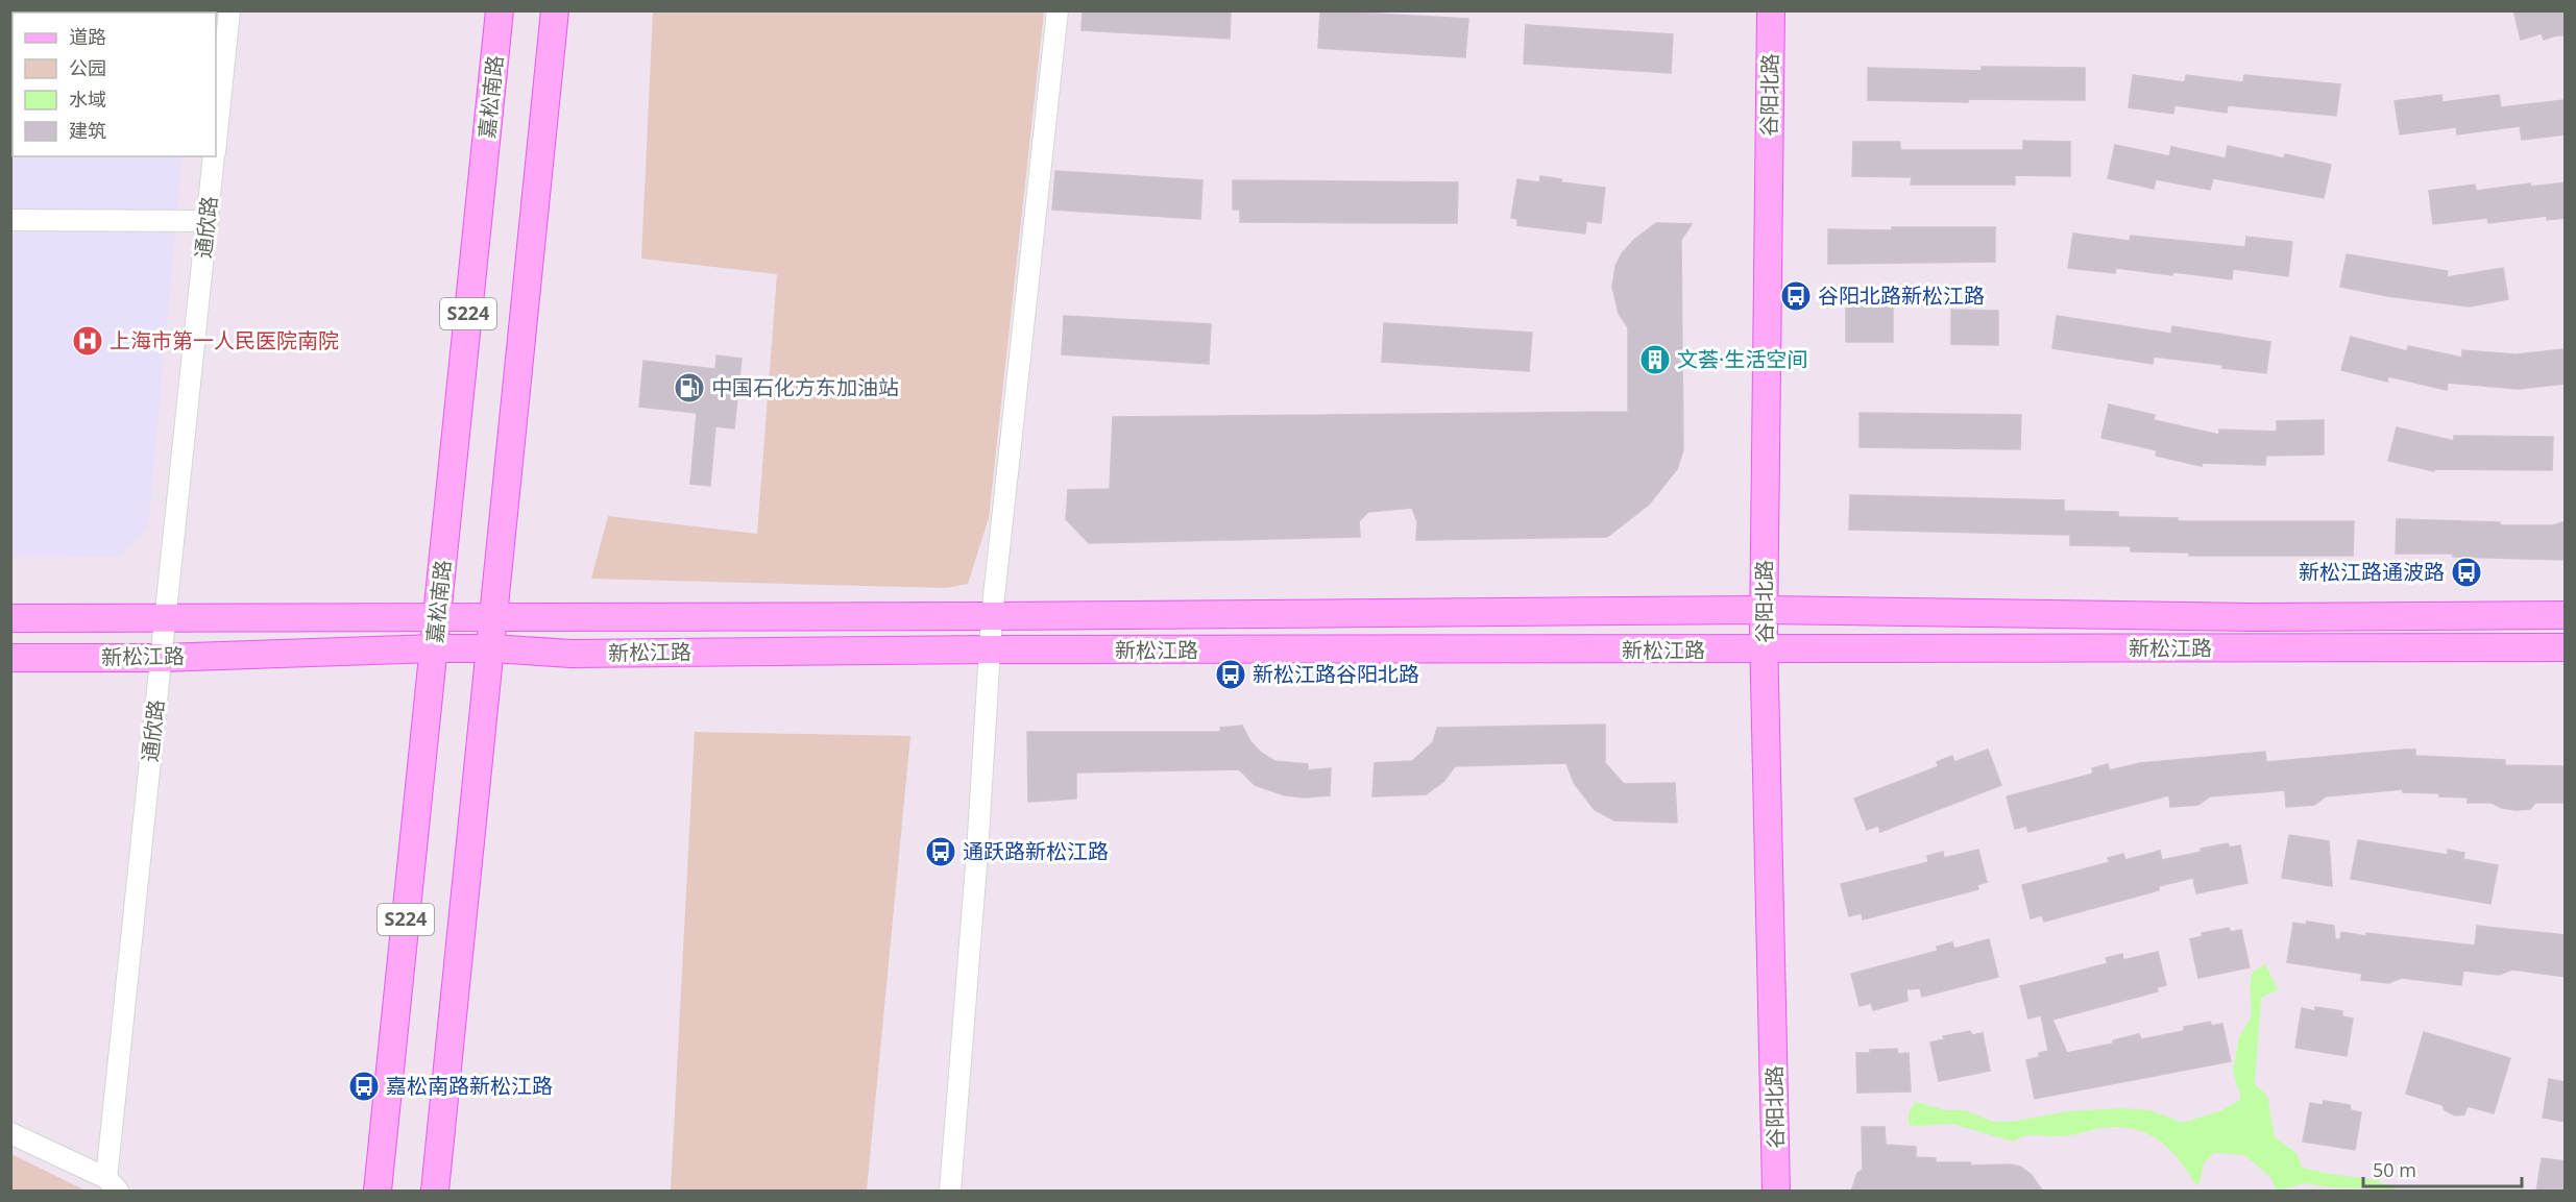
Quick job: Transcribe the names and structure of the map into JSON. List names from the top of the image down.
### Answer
{
  "streets": {
    "main road": [
      "谷阳北路",
      "嘉松南路",
      "S224",
      "新松江路"
    ],
    "street": ["通欣路"]
  },
  "crossings": [
    ["谷阳北路", "新松江路"],
    ["嘉松南路", "新松江路"],
    ["通欣路", "新松江路"],
    ["S224", "新松江路"]
  ],
  "places": {
    "bus stop": [
      "谷阳北路新松江路",
      "新松江路通波路",
      "新松江路谷阳北路",
      "通跃路新松江路",
      "嘉松南路新松江路"
    ],
    "hospital": ["上海市第一人民医院南院"],
    "building": ["文荟·生活空间"],
    "fuel station": ["中国石化方东加油站"]
  },
  "legend": [
    "道路",
    "公园",
    "水域",
    "建筑"
  ],
  "scale_bar": "50 m"
}
